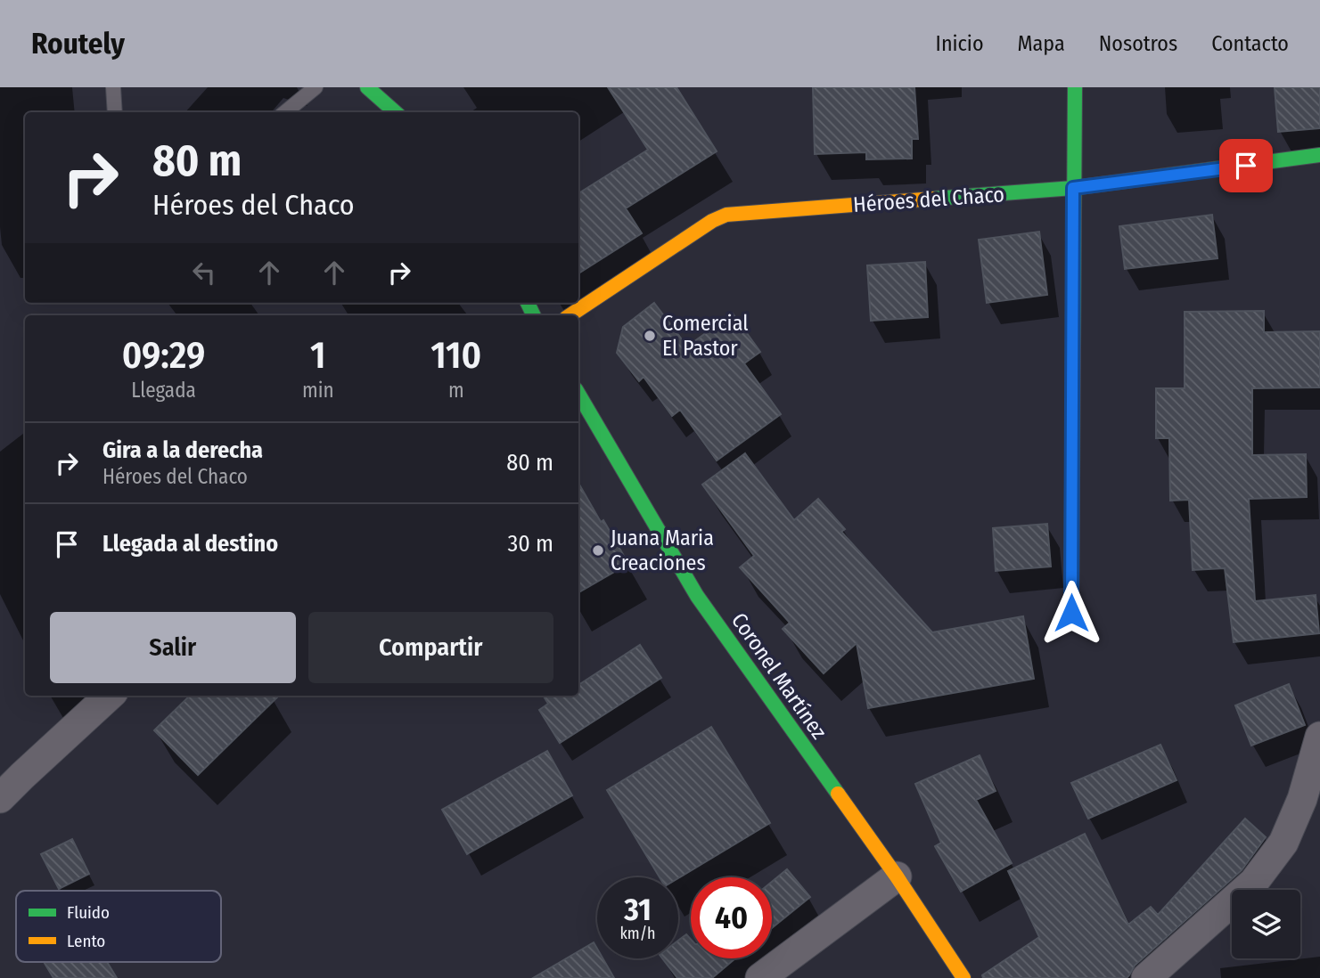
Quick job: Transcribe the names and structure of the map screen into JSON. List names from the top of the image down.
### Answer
{
  "streets": {
    "street": ["Héroes del Chaco", "Coronel Martínez"]
  },
  "places": ["Comercial El Pastor", "Juana Maria Creaciones"],
  "legend": ["Fluido", "Lento"],
  "page": {
    "header": "Routely",
    "nav": [
      "Inicio",
      "Mapa",
      "Nosotros",
      "Contacto"
    ],
    "turn": ["80 m", "Héroes del Chaco"],
    "eta": [
      "09:29",
      "Llegada",
      "1",
      "min",
      "110",
      "m"
    ],
    "list": [
      {
        "name": "Gira a la derecha",
        "note": "Héroes del Chaco",
        "value": "80 m"
      },
      {
        "name": "Llegada al destino",
        "value": "30 m"
      }
    ],
    "buttons": ["Salir", "Compartir"],
    "speed": "31 km/h",
    "limit": "40"
  }
}
